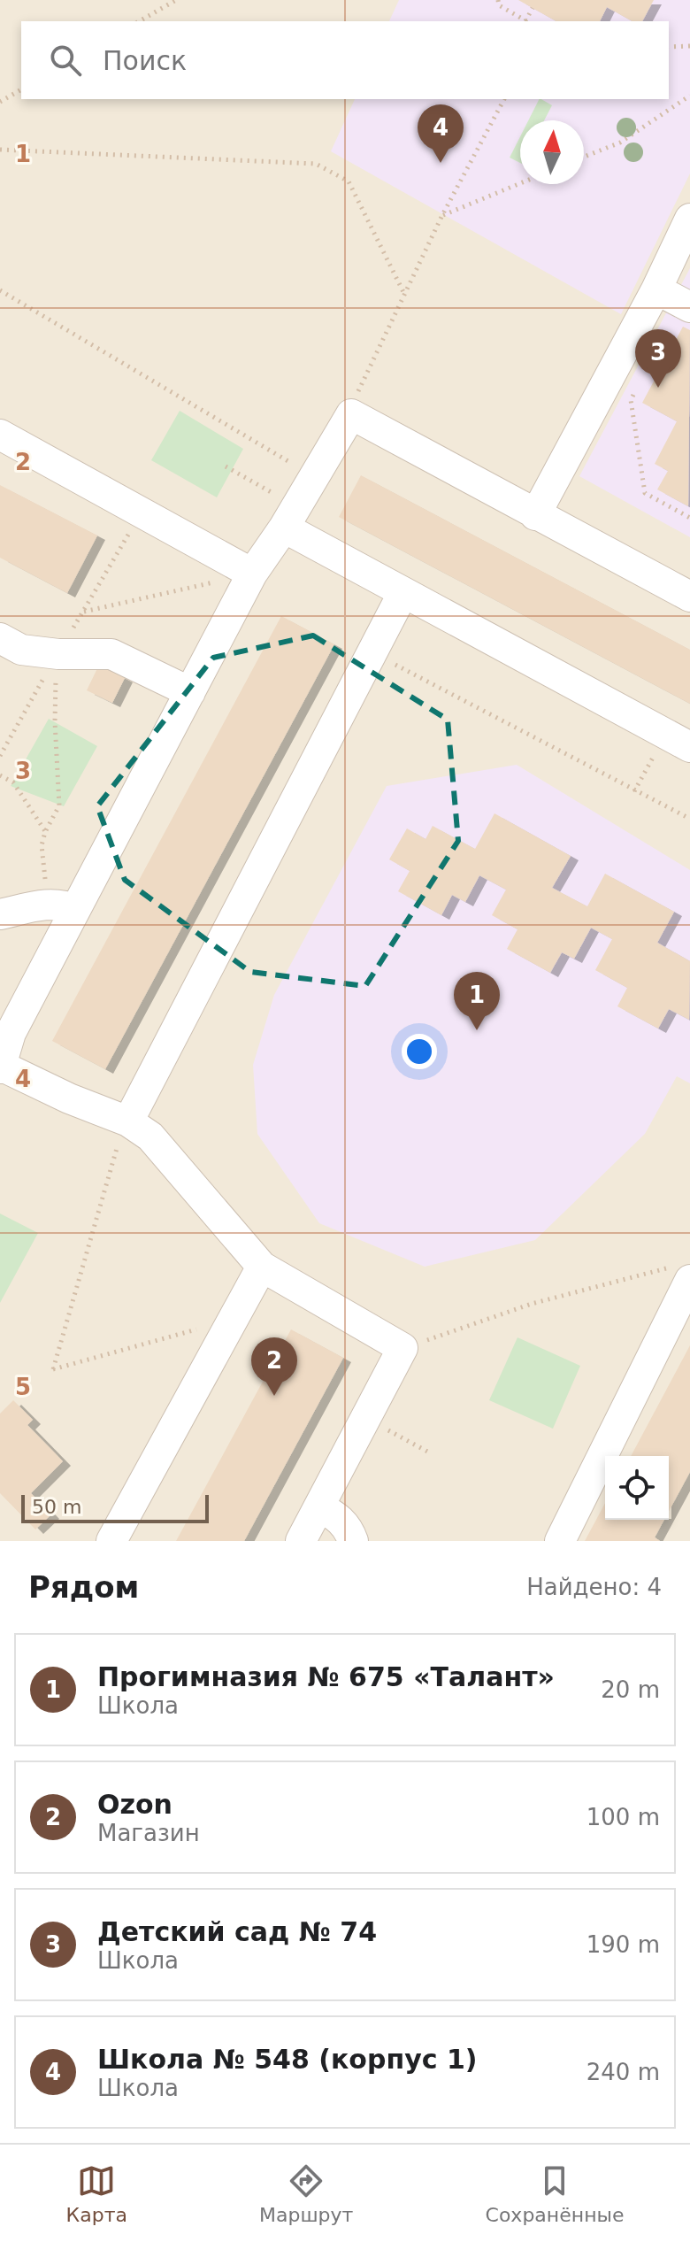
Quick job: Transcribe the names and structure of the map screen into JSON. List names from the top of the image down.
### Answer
{
  "scale_bar": "50 m",
  "north": "top",
  "page": {
    "search": "Поиск",
    "pins": [
      "4",
      "3",
      "1",
      "2"
    ],
    "scale": "50 m",
    "heading": ["Рядом", "Найдено: 4"],
    "list": [
      {
        "mark": "1",
        "name": "Прогимназия № 675 «Талант»",
        "note": "Школа",
        "value": "20 m"
      },
      {
        "mark": "2",
        "name": "Ozon",
        "note": "Магазин",
        "value": "100 m"
      },
      {
        "mark": "3",
        "name": "Детский сад № 74",
        "note": "Школа",
        "value": "190 m"
      },
      {
        "mark": "4",
        "name": "Школа № 548 (корпус 1)",
        "note": "Школа",
        "value": "240 m"
      }
    ],
    "nav": ["Карта", "Маршрут", "Сохранённые"]
  },
  "grid": {
    "rows": [
      "1",
      "2",
      "3",
      "4",
      "5"
    ]
  }
}
